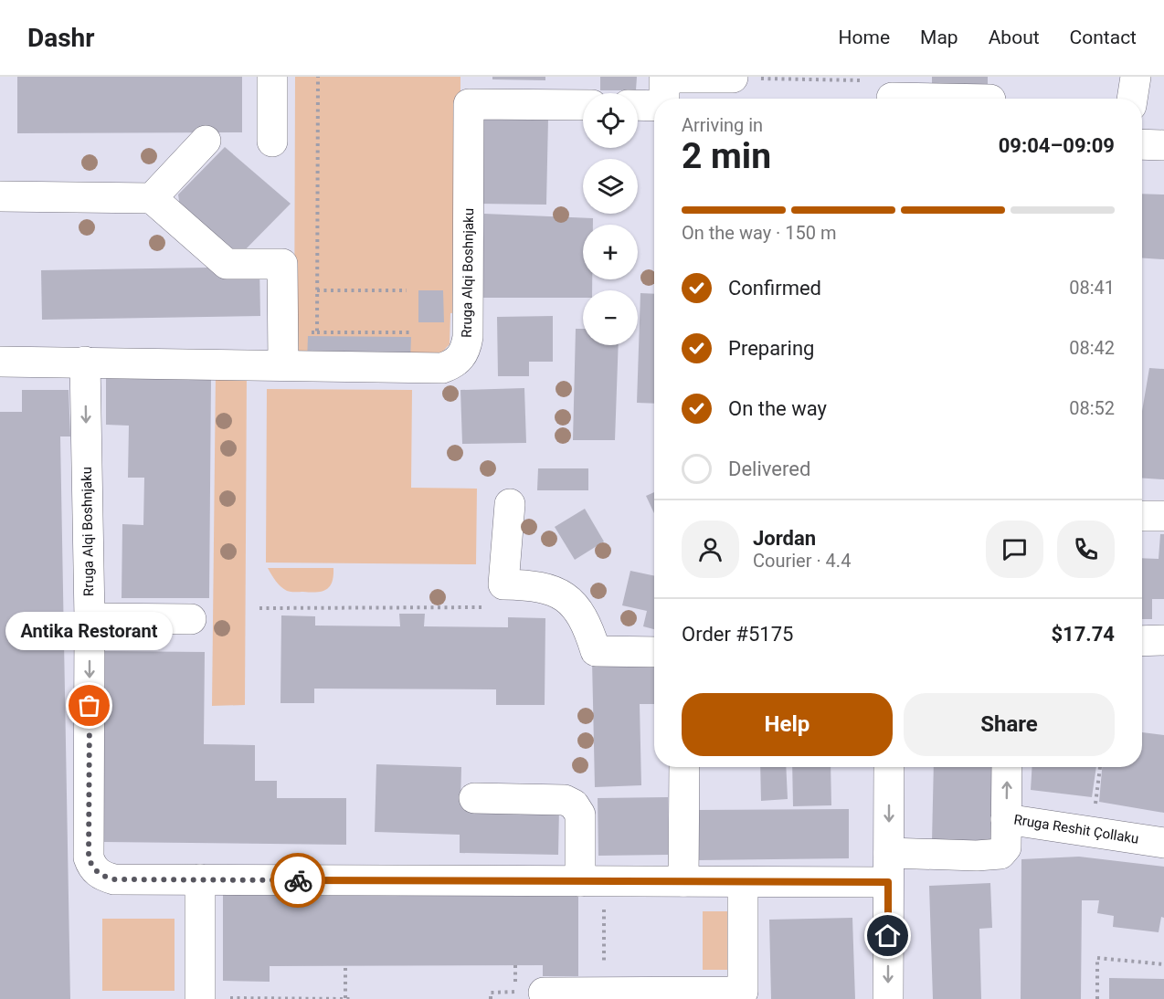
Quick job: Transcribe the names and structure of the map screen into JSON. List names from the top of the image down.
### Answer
{
  "streets": {
    "street": ["Rruga Alqi Boshnjaku", "Rruga Reshit Çollaku"]
  },
  "places": ["Antika Restorant"],
  "page": {
    "header": "Dashr",
    "nav": [
      "Home",
      "Map",
      "About",
      "Contact"
    ],
    "map_buttons": ["+", "−"],
    "heading": ["2 min", "Arriving in", "09:04–09:09"],
    "panel": [
      "Jordan",
      "Courier · 4.4",
      "Order #5175",
      "$17.74"
    ],
    "bar": "On the way · 150 m",
    "list": [
      ["Confirmed", "08:41"],
      ["Preparing", "08:42"],
      ["On the way", "08:52"],
      "Delivered"
    ],
    "bubble": "Antika Restorant",
    "buttons": ["Help", "Share"]
  }
}
